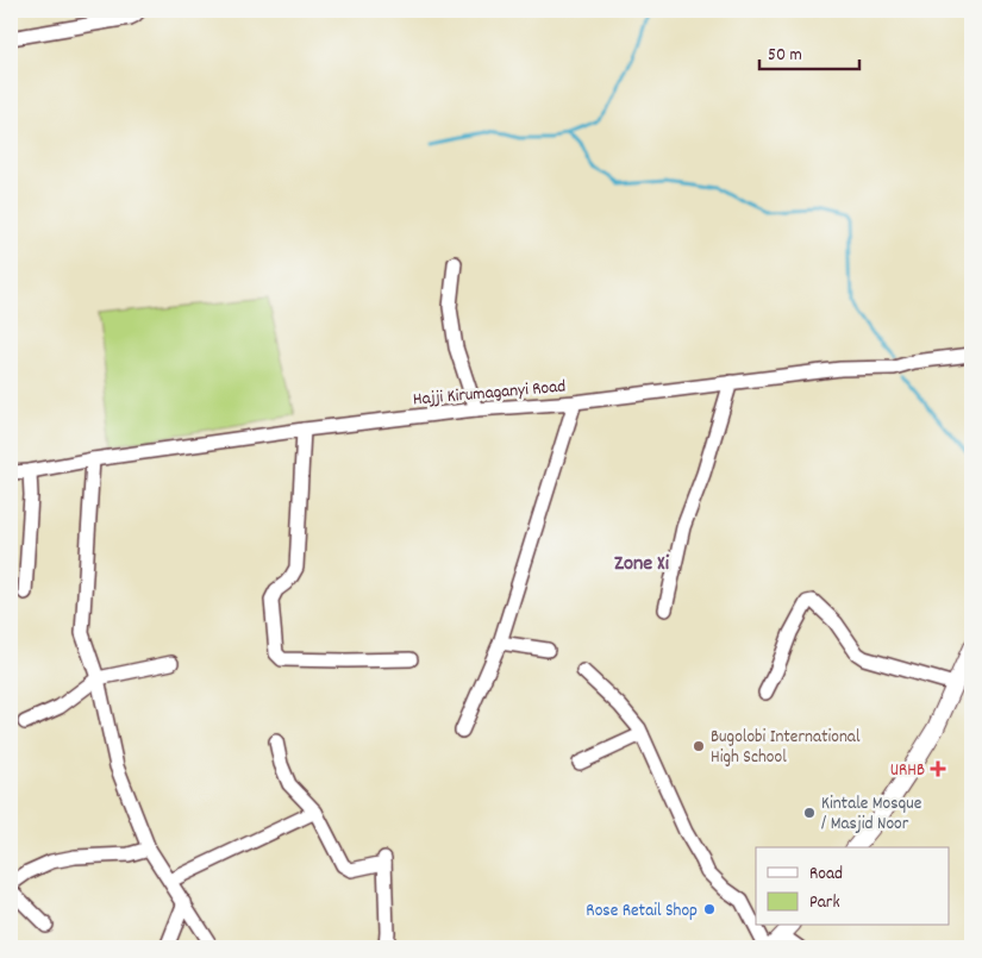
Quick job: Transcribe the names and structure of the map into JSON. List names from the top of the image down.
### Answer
{
  "streets": {
    "street": ["Hajji Kirumaganyi Road"]
  },
  "districts": ["Zone Xi"],
  "places": {
    "other": ["Bugolobi International High School", "Kintale Mosque / Masjid Noor", "Rose Retail Shop"],
    "health": ["URHB"]
  },
  "legend": ["Road", "Park"],
  "scale_bar": "50 m"
}
